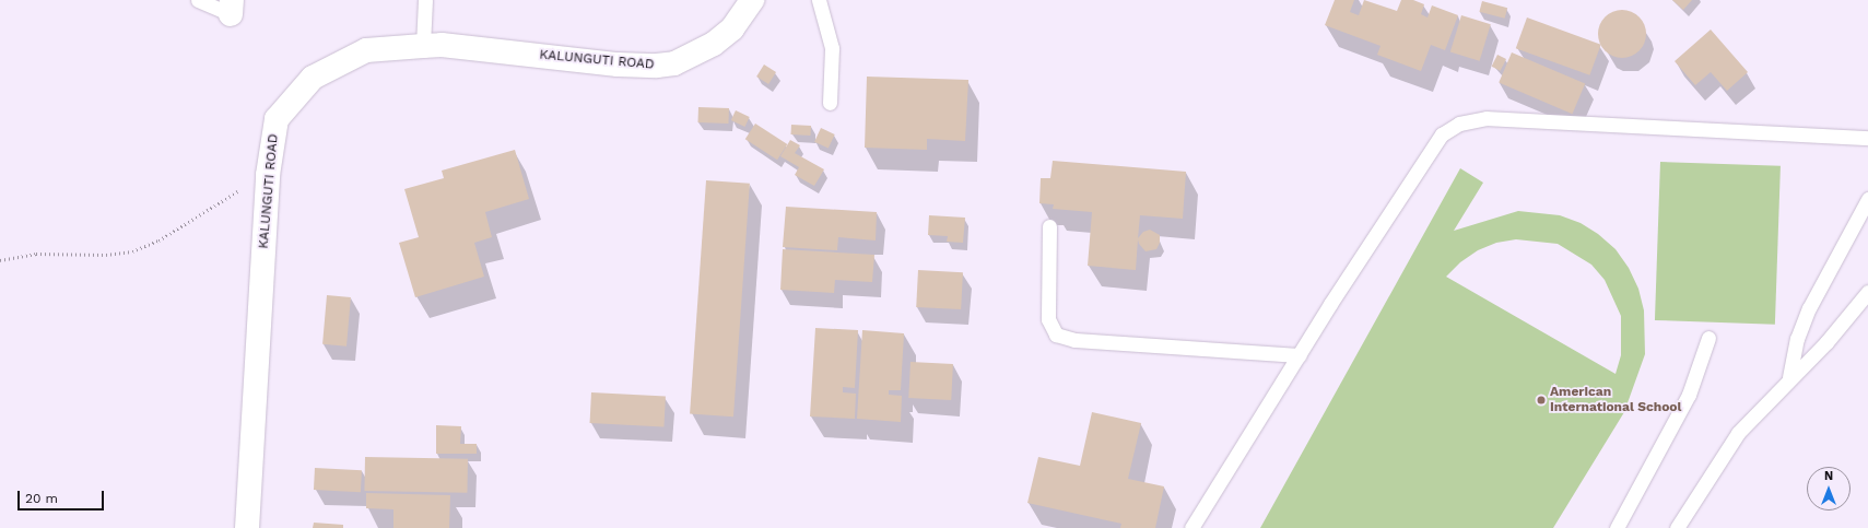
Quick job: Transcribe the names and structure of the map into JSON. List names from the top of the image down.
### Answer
{
  "streets": {
    "street": ["KALUNGUTI ROAD"]
  },
  "places": ["American International School"],
  "scale_bar": "20 m",
  "north": "top"
}
